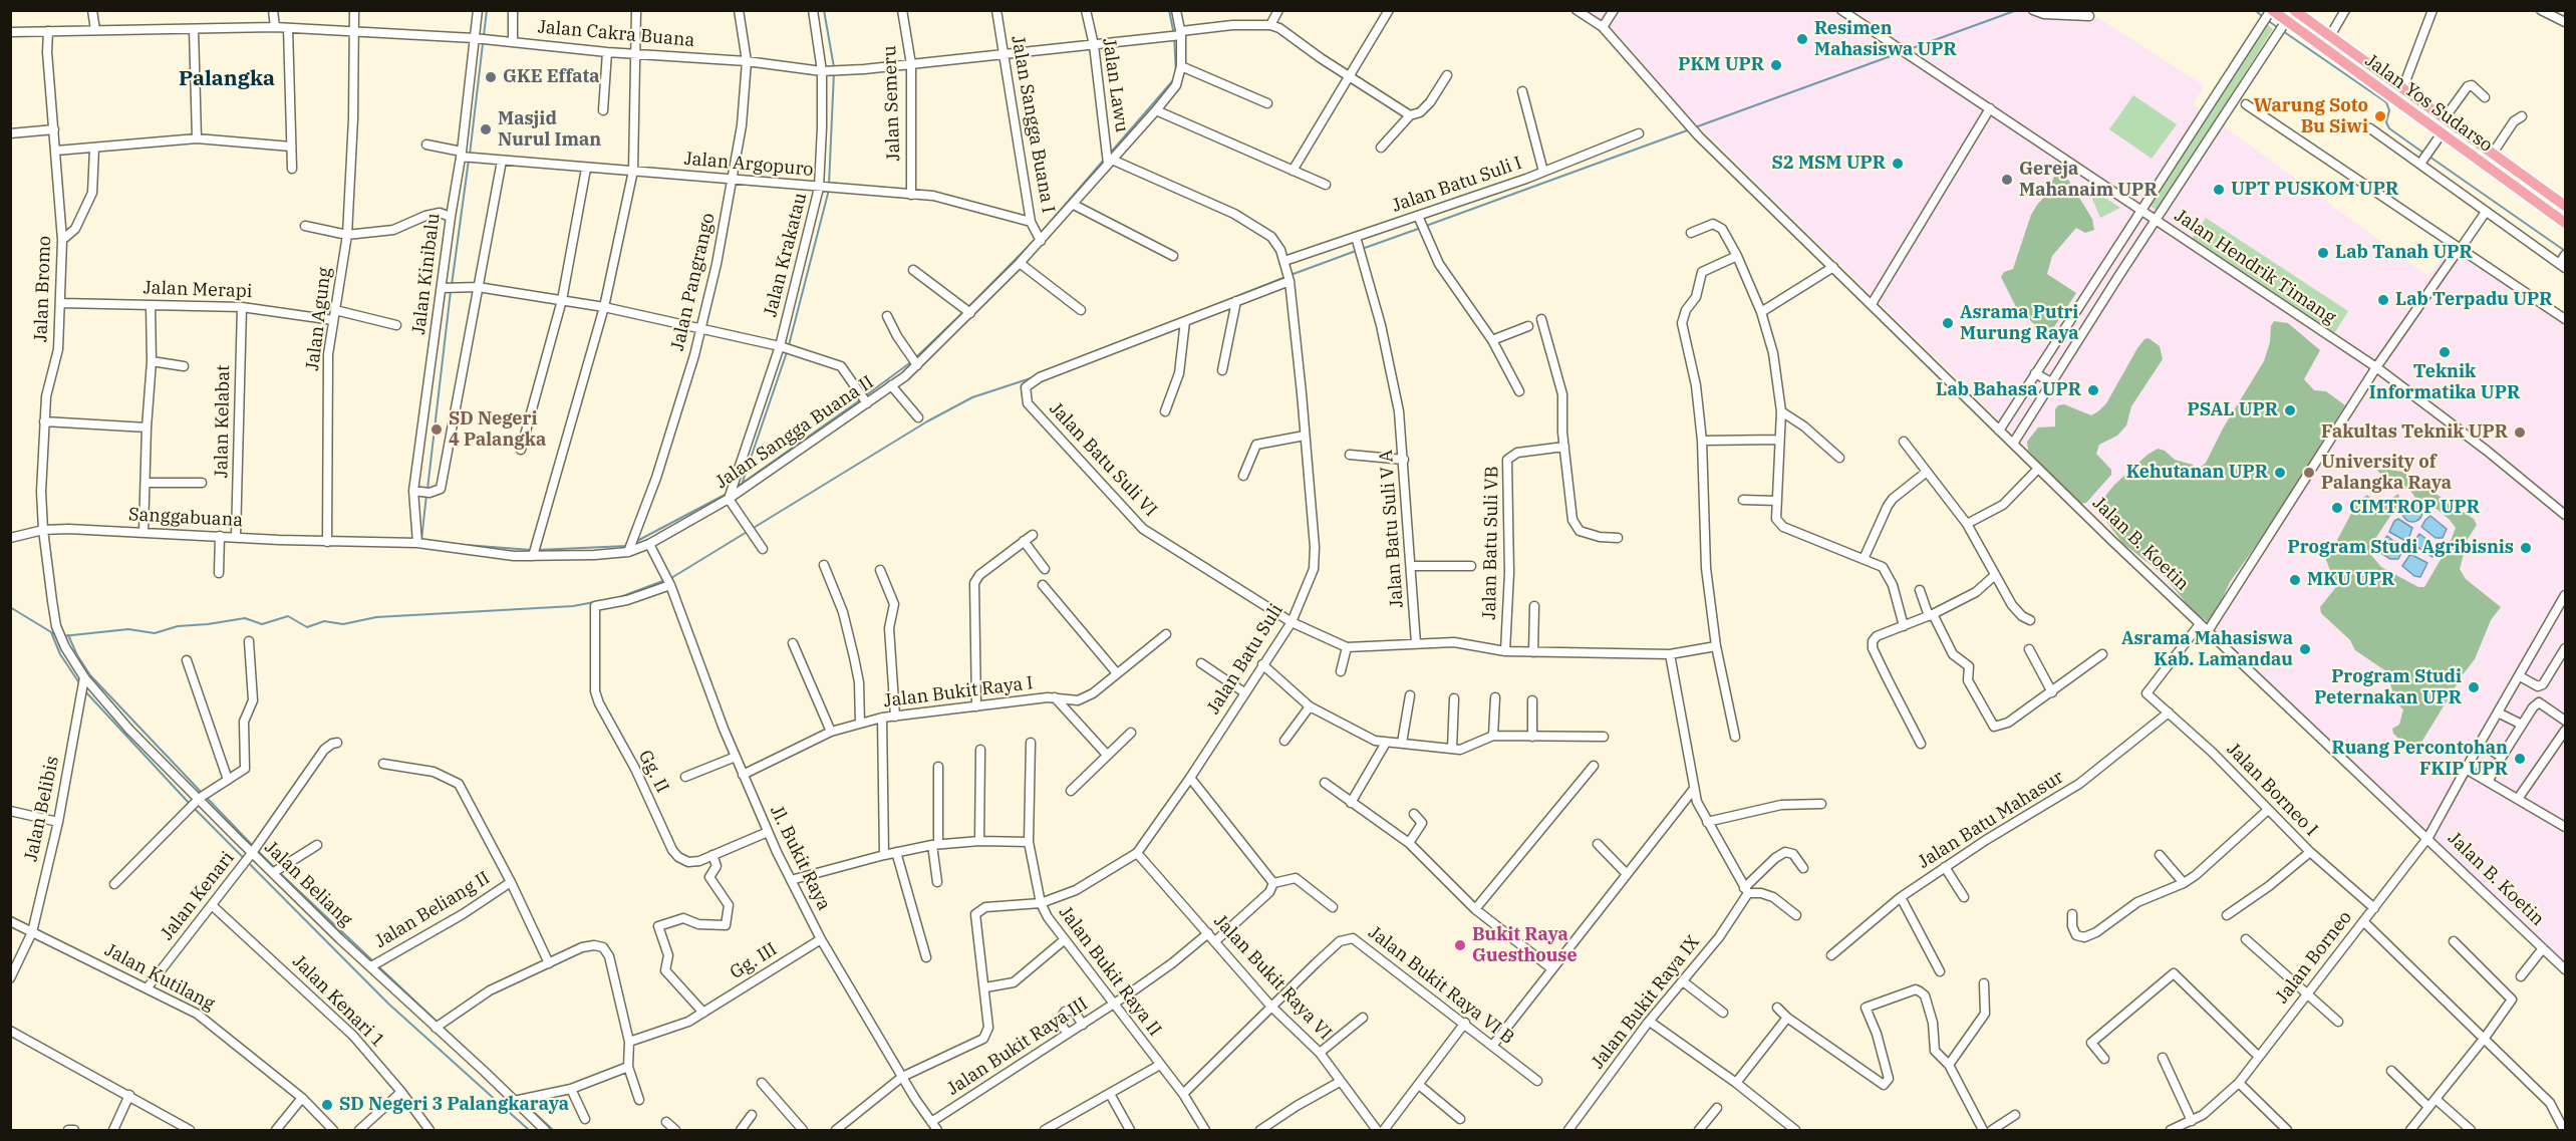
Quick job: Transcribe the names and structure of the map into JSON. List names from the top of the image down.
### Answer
{
  "streets": {
    "main road": ["Jalan Yos Sudarso"],
    "street": [
      "Jalan Cakra Buana",
      "Jalan Lawu",
      "Jalan Semeru",
      "Jalan Sangga Buana I",
      "Jalan Argopuro",
      "Jalan Batu Suli I",
      "Jalan Krakatau",
      "Jalan Hendrik Timang",
      "Jalan Kinibalu",
      "Jalan Pangrango",
      "Jalan Bromo",
      "Jalan Merapi",
      "Jalan Agung",
      "Jalan Kelabat",
      "Jalan Sangga Buana II",
      "Jalan Batu Suli VI",
      "Sanggabuana",
      "Jalan Batu Suli V A",
      "Jalan Batu Suli VB",
      "Jalan B. Koetin",
      "Jalan Batu Suli",
      "Jalan Bukit Raya I",
      "Gg. II",
      "Jalan Borneo I",
      "Jalan Belibis",
      "Jalan Batu Mahasur",
      "Jl. Bukit Raya",
      "Jalan Beliang",
      "Jalan Kenari",
      "Jalan Beliang II",
      "Jalan Borneo",
      "Gg. III",
      "Jalan Bukit Raya II",
      "Jalan Kutilang",
      "Jalan Bukit Raya VI",
      "Jalan Bukit Raya VI B",
      "Jalan Kenari 1",
      "Jalan Bukit Raya IX",
      "Jalan Bukit Raya III"
    ]
  },
  "crossings": [
    ["Jalan Cakra Buana", "Jalan Lawu"],
    ["Jalan Cakra Buana", "Jalan Semeru"],
    ["Jalan Cakra Buana", "Jalan Sangga Buana I"],
    ["Jalan Cakra Buana", "Jalan Krakatau"],
    ["Jalan Cakra Buana", "Jalan Kinibalu"],
    ["Jalan Cakra Buana", "Jalan Pangrango"],
    ["Jalan Cakra Buana", "Jalan Bromo"],
    ["Jalan Cakra Buana", "Jalan Agung"],
    ["Jalan Lawu", "Jalan Sangga Buana II"],
    ["Jalan Semeru", "Jalan Argopuro"],
    ["Jalan Sangga Buana I", "Jalan Argopuro"],
    ["Jalan Sangga Buana I", "Jalan Sangga Buana II"],
    ["Jalan Argopuro", "Jalan Krakatau"],
    ["Jalan Argopuro", "Jalan Kinibalu"],
    ["Jalan Argopuro", "Jalan Pangrango"],
    ["Jalan Batu Suli I", "Jalan Batu Suli V A"],
    ["Jalan Batu Suli I", "Jalan Batu Suli"],
    ["Jalan Krakatau", "Jalan Sangga Buana II"],
    ["Jalan Kinibalu", "Jalan Sangga Buana II"],
    ["Jalan Pangrango", "Jalan Sangga Buana II"],
    ["Jalan Bromo", "Jalan Merapi"],
    ["Jalan Bromo", "Sanggabuana"],
    ["Jalan Bromo", "Jalan Beliang"],
    ["Jalan Merapi", "Jalan Agung"],
    ["Jalan Merapi", "Jalan Kelabat"],
    ["Jalan Agung", "Sanggabuana"],
    ["Jalan Kelabat", "Sanggabuana"],
    ["Jalan Sangga Buana II", "Jl. Bukit Raya"],
    ["Jalan Batu Suli VI", "Jalan Batu Suli"],
    ["Jalan B. Koetin", "Jalan Borneo I"],
    ["Jalan B. Koetin", "Jalan Borneo"],
    ["Jalan Batu Suli", "Jalan Bukit Raya II"],
    ["Jalan Batu Suli", "Jalan Bukit Raya VI"],
    ["Jalan Bukit Raya I", "Jl. Bukit Raya"],
    ["Gg. II", "Jl. Bukit Raya"],
    ["Jalan Borneo I", "Jalan Batu Mahasur"],
    ["Jalan Borneo I", "Jalan Borneo"],
    ["Jalan Belibis", "Jalan Beliang"],
    ["Jalan Belibis", "Jalan Kutilang"],
    ["Jl. Bukit Raya", "Gg. III"],
    ["Jl. Bukit Raya", "Jalan Bukit Raya III"],
    ["Jalan Beliang", "Jalan Kenari"],
    ["Jalan Beliang", "Jalan Beliang II"],
    ["Jalan Kenari", "Jalan Kutilang"],
    ["Jalan Kenari", "Jalan Kenari 1"],
    ["Jalan Bukit Raya II", "Jalan Bukit Raya III"],
    ["Jalan Bukit Raya VI", "Jalan Bukit Raya VI B"],
    ["Jalan Bukit Raya VI", "Jalan Bukit Raya III"]
  ],
  "districts": ["Palangka"],
  "places": [
    "Resimen Mahasiswa UPR",
    "PKM UPR",
    "GKE Effata",
    "Warung Soto Bu Siwi",
    "Masjid Nurul Iman",
    "S2 MSM UPR",
    "Gereja Mahanaim UPR",
    "UPT PUSKOM UPR",
    "Lab Tanah UPR",
    "Lab Terpadu UPR",
    "Asrama Putri Murung Raya",
    "Teknik Informatika UPR",
    "Lab Bahasa UPR",
    "PSAL UPR",
    "SD Negeri 4 Palangka",
    "Fakultas Teknik UPR",
    "Kehutanan UPR",
    "University of Palangka Raya",
    "CIMTROP UPR",
    "Program Studi Agribisnis",
    "MKU UPR",
    "Asrama Mahasiswa Kab. Lamandau",
    "Program Studi Peternakan UPR",
    "Ruang Percontohan FKIP UPR",
    "Bukit Raya Guesthouse",
    "SD Negeri 3 Palangkaraya"
  ]
}
